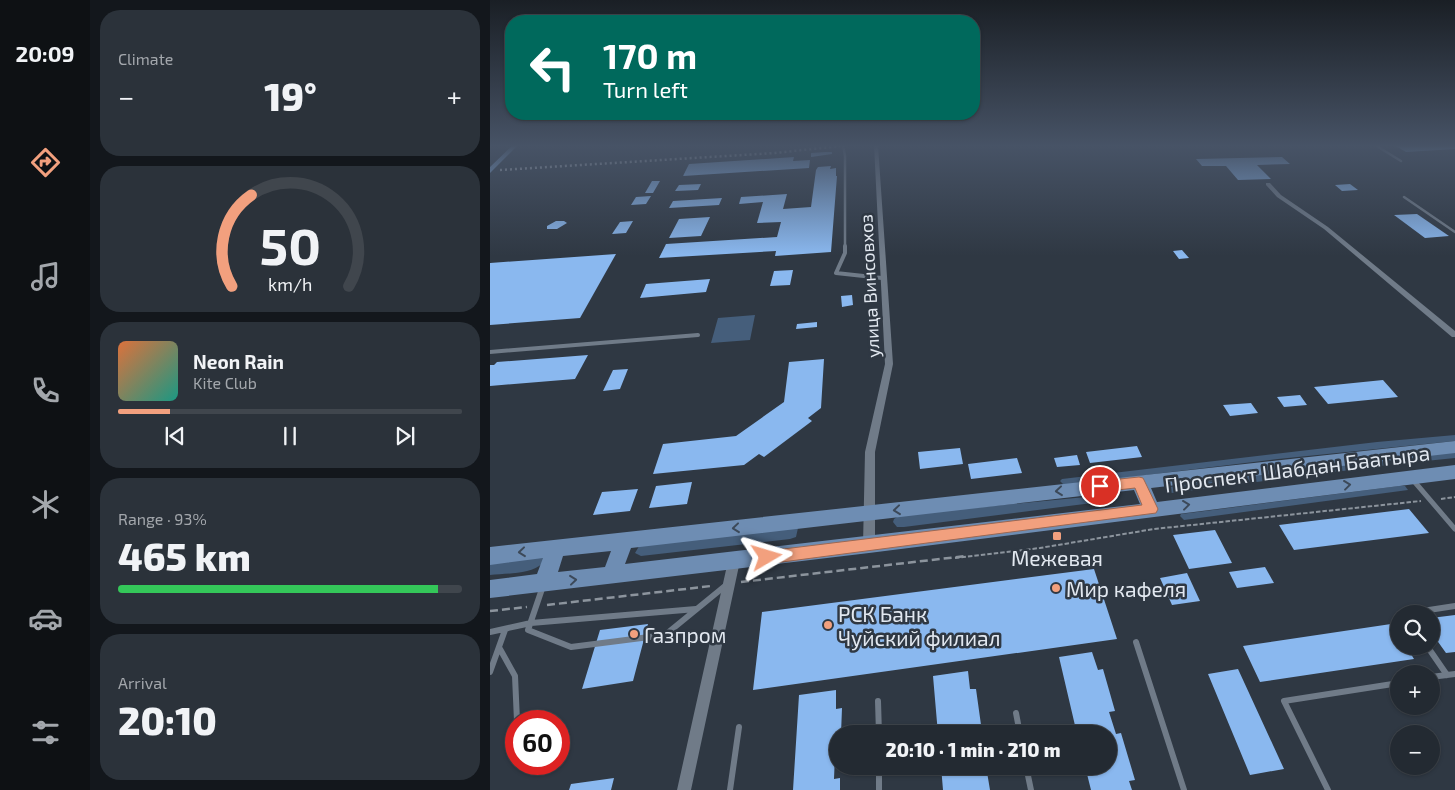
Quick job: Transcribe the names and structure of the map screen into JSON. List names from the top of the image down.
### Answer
{
  "streets": {
    "main road": ["Проспект Шабдан Баатыра"],
    "street": ["улица Винсовхоз"]
  },
  "crossings": [
    ["улица Винсовхоз", "Проспект Шабдан Баатыра"]
  ],
  "places": {
    "transit": ["Межевая"],
    "other": ["Мир кафеля", "РСК Банк Чуйский филиал", "Газпром"]
  },
  "page": {
    "tabs": "20:09",
    "tile": [
      "Climate",
      ["Range · 93%", "465 km"],
      ["Arrival", "20:10"]
    ],
    "turn": ["170 m", "Turn left"],
    "heat": ["−", "19°", "+"],
    "song": ["Neon Rain", "Kite Club"],
    "map_buttons": ["+", "−"],
    "limit": "60",
    "trip": "20:10 · 1 min · 210 m",
    "gauge": ["50", "km/h"]
  }
}
